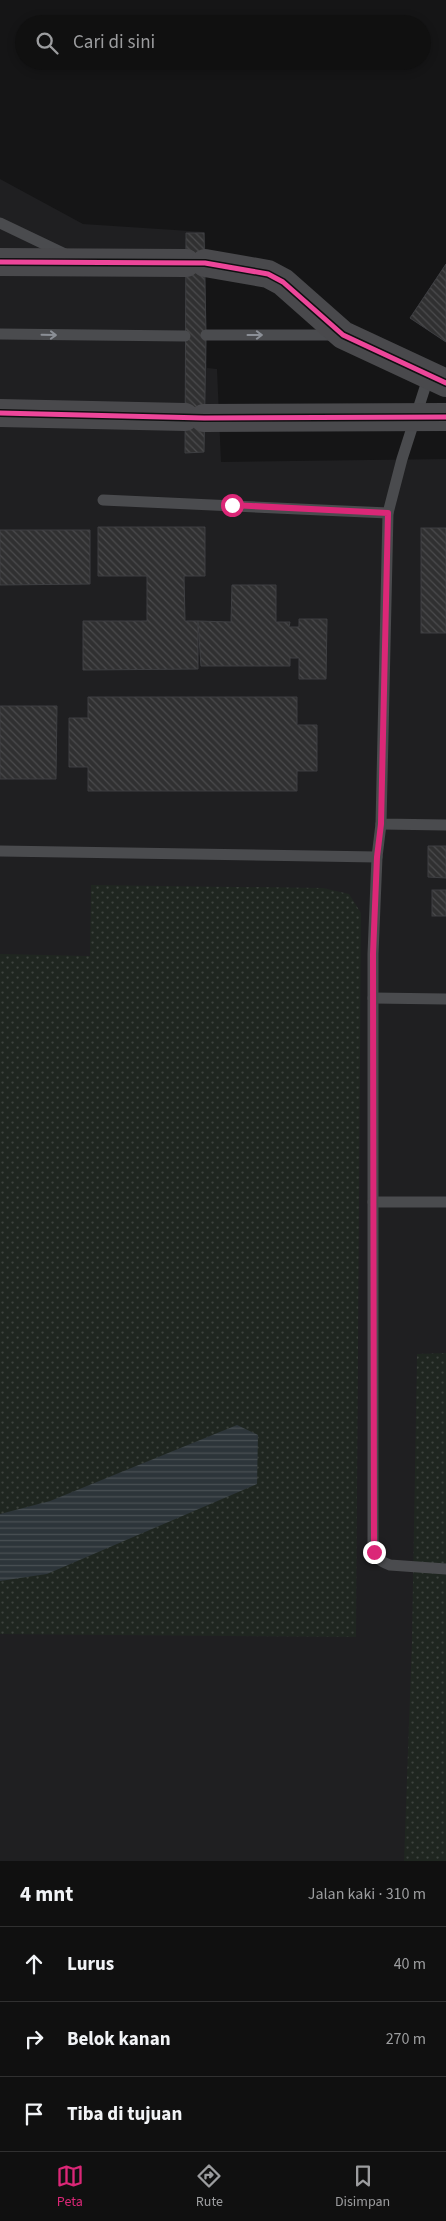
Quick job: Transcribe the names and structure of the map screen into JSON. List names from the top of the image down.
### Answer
{
  "page": {
    "search": "Cari di sini",
    "heading": ["4 mnt", "Jalan kaki · 310 m"],
    "list": [
      ["Lurus", "40 m"],
      ["Belok kanan", "270 m"],
      "Tiba di tujuan"
    ],
    "nav": ["Peta", "Rute", "Disimpan"]
  }
}
